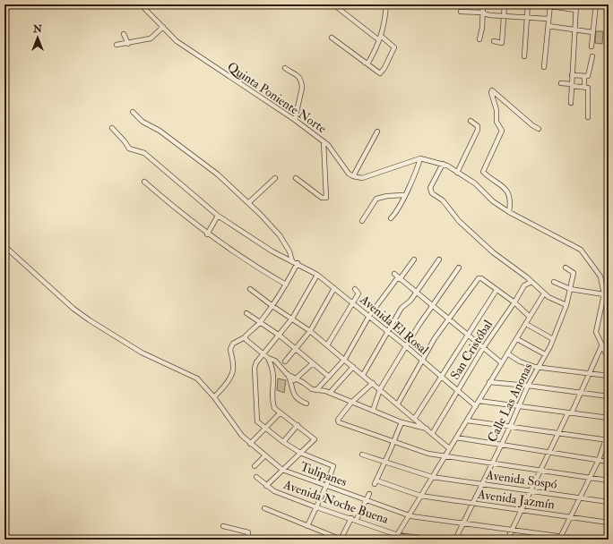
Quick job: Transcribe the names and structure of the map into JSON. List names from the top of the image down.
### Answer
{
  "streets": {
    "street": [
      "Quinta Poniente Norte",
      "Avenida El Rosal",
      "San Cristóbal",
      "Calle Las Anonas",
      "Tulipanes",
      "Avenida Sospó",
      "Avenida Jazmín",
      "Avenida Noche Buena"
    ]
  },
  "crossings": [
    ["Avenida El Rosal", "San Cristóbal"],
    ["Calle Las Anonas", "Tulipanes"],
    ["Calle Las Anonas", "Avenida Sospó"],
    ["Calle Las Anonas", "Avenida Jazmín"],
    ["Avenida Sospó", "Avenida Jazmín"]
  ],
  "north": "top"
}
